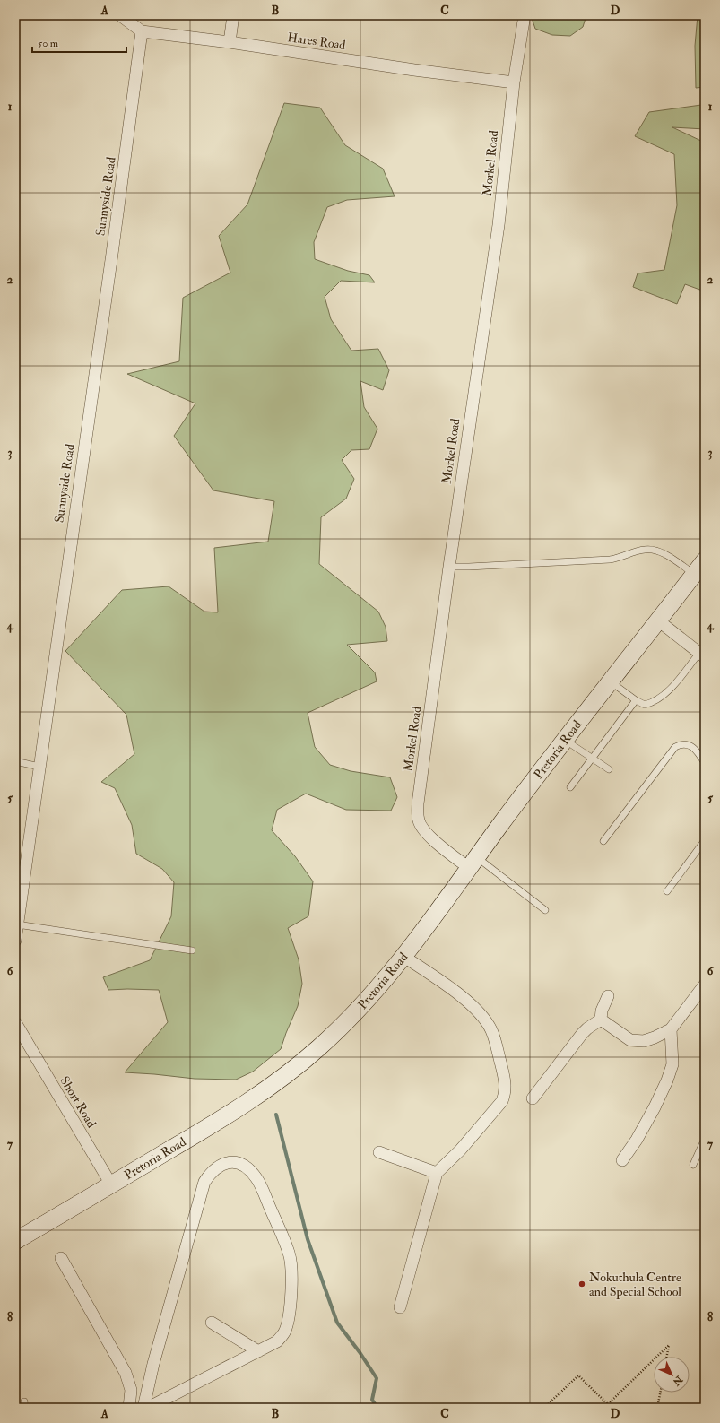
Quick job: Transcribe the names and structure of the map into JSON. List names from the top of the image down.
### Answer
{
  "streets": {
    "main road": ["Pretoria Road"],
    "street": [
      "Hares Road",
      "Morkel Road",
      "Sunnyside Road",
      "Short Road"
    ]
  },
  "crossings": [
    ["Hares Road", "Morkel Road"],
    ["Hares Road", "Sunnyside Road"],
    ["Morkel Road", "Pretoria Road"],
    ["Pretoria Road", "Short Road"]
  ],
  "places": ["Nokuthula Centre and Special School"],
  "scale_bar": "50 m",
  "north": "bottom right",
  "grid": {
    "columns": [
      "A",
      "B",
      "C",
      "D"
    ],
    "rows": [
      "1",
      "2",
      "3",
      "4",
      "5",
      "6",
      "7",
      "8"
    ]
  }
}
